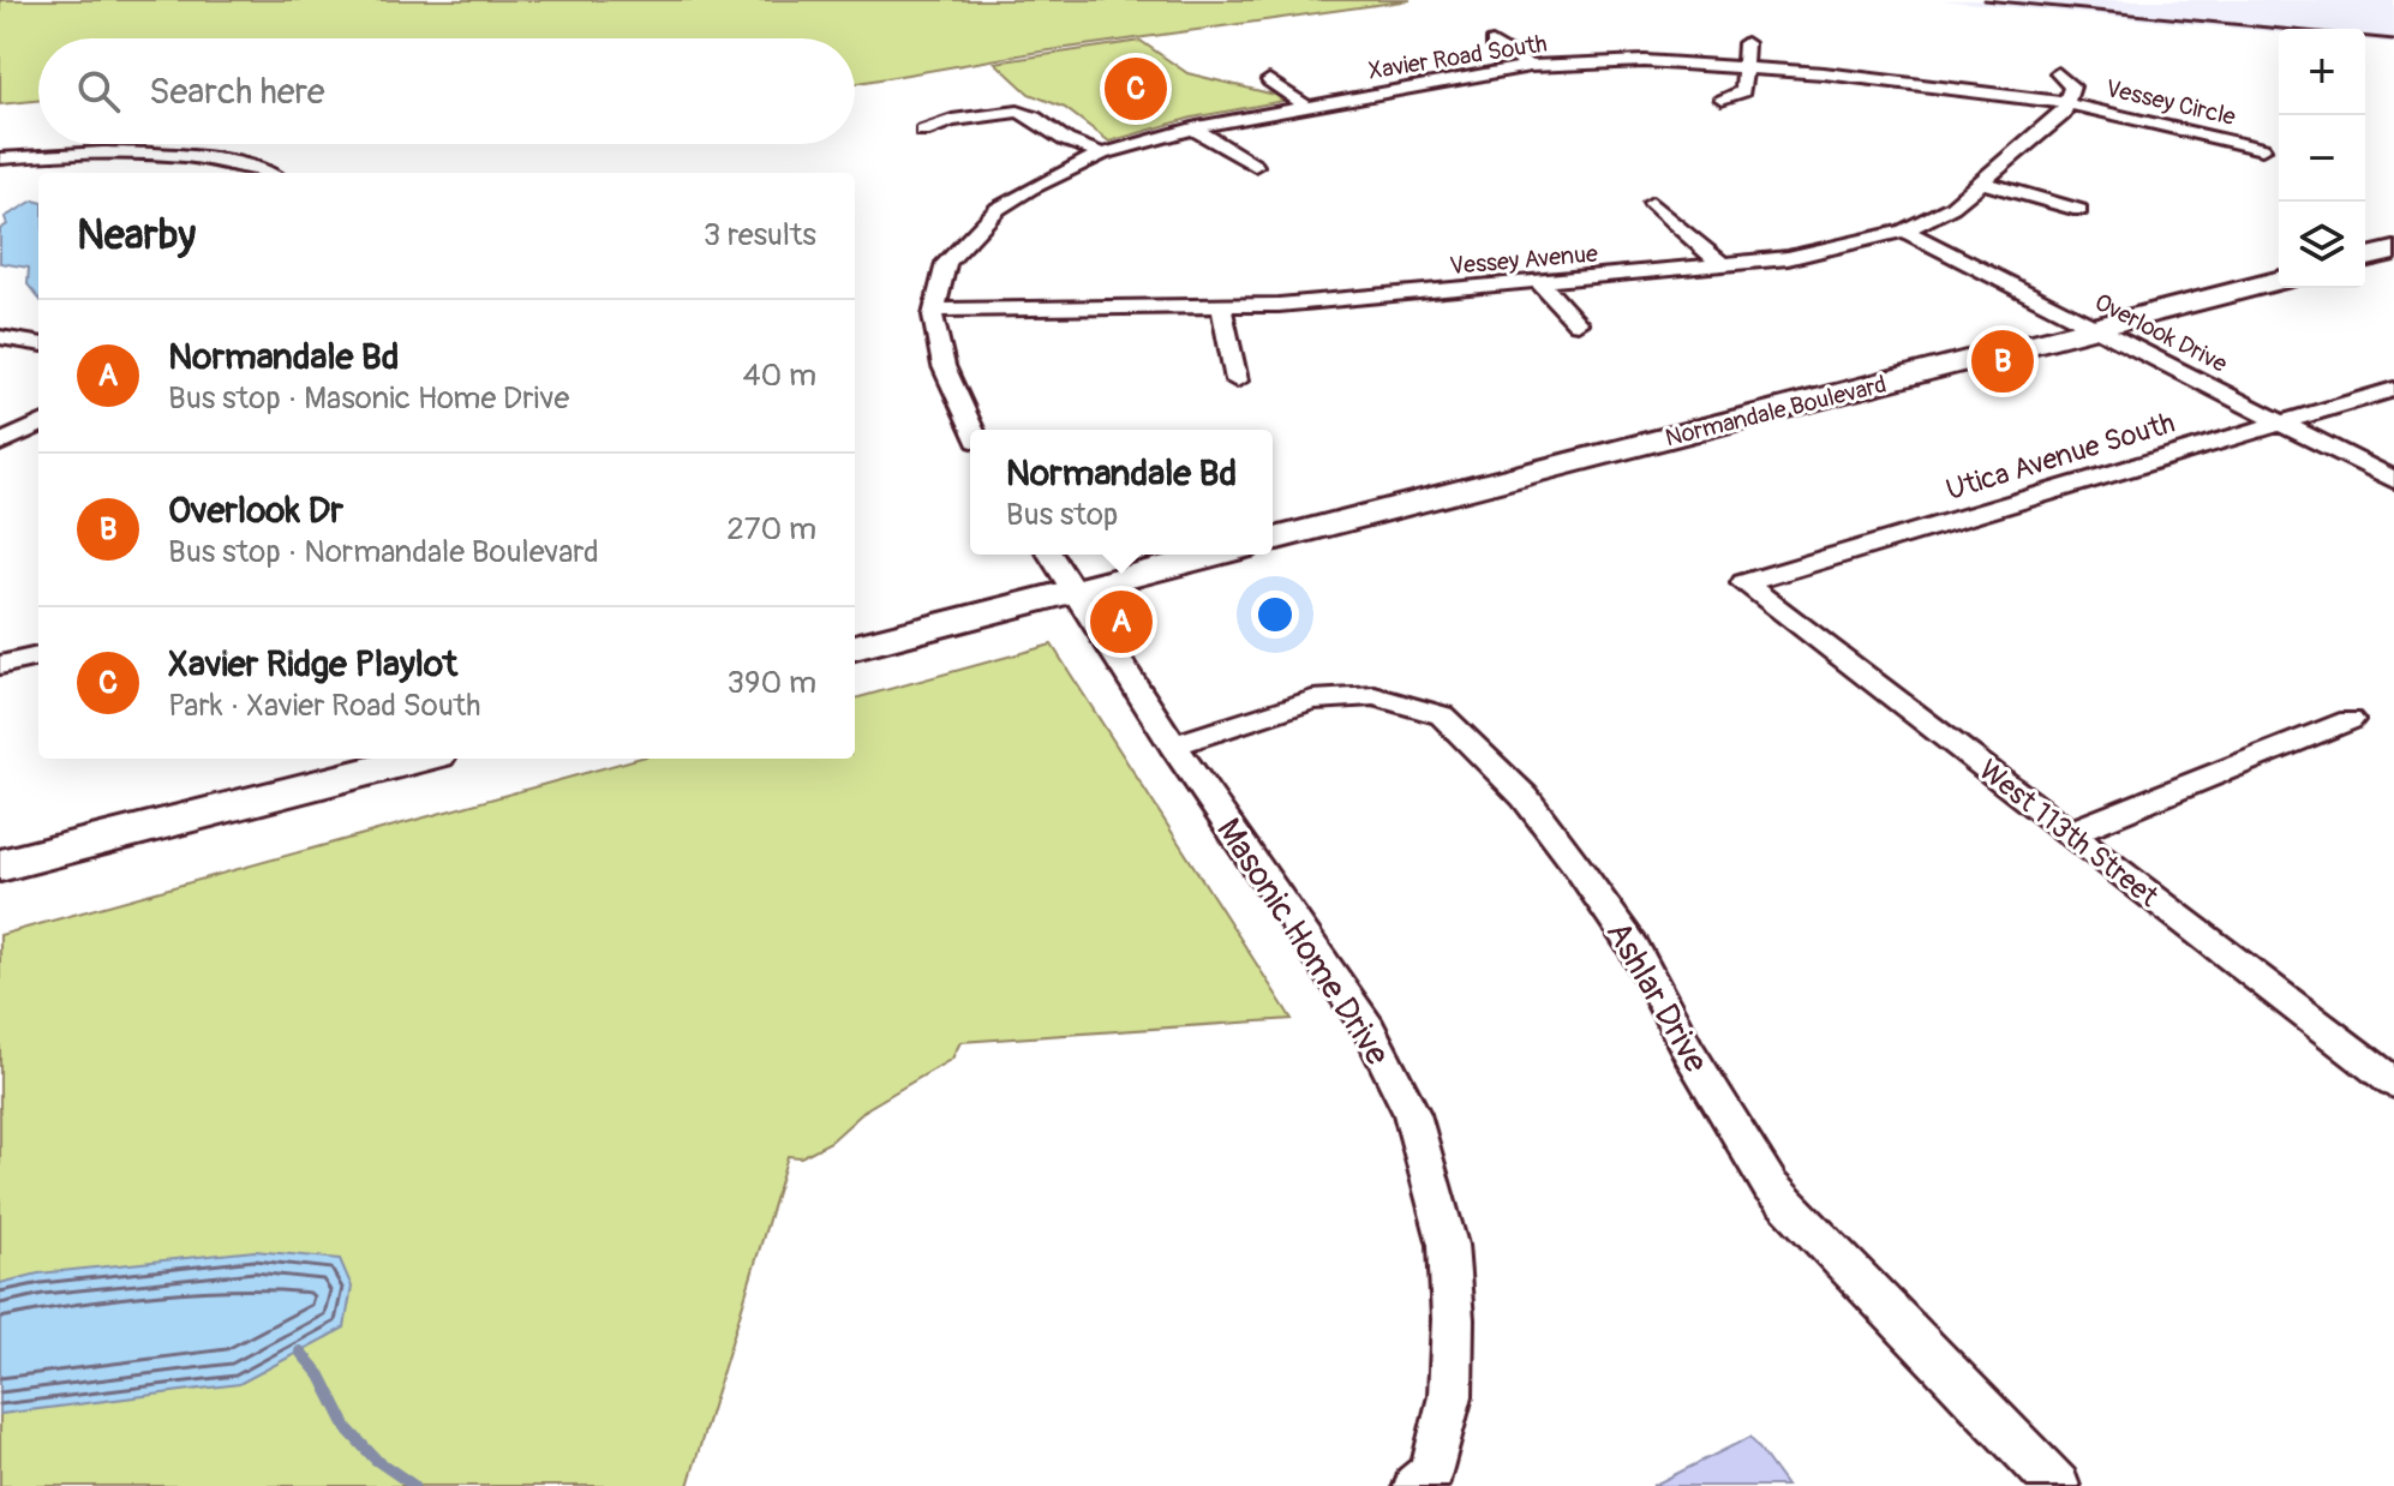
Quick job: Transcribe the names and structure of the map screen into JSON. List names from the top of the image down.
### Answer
{
  "streets": {
    "street": [
      "Xavier Road South",
      "Vessey Circle",
      "Vessey Avenue",
      "Overlook Drive",
      "Normandale Boulevard",
      "Utica Avenue South",
      "West 113th Street",
      "Masonic Home Drive",
      "Ashlar Drive"
    ]
  },
  "crossings": [
    ["Xavier Road South", "Vessey Circle"],
    ["Xavier Road South", "Vessey Avenue"],
    ["Vessey Circle", "Vessey Avenue"],
    ["Vessey Avenue", "Overlook Drive"],
    ["Overlook Drive", "Normandale Boulevard"],
    ["Overlook Drive", "Utica Avenue South"],
    ["Utica Avenue South", "West 113th Street"],
    ["Masonic Home Drive", "Ashlar Drive"]
  ],
  "page": {
    "map_buttons": ["+", "−"],
    "search": "Search here",
    "pins": ["C", "B", "A"],
    "heading": ["Nearby", "3 results"],
    "list": [
      {
        "mark": "A",
        "name": "Normandale Bd",
        "note": "Bus stop · Masonic Home Drive",
        "value": "40 m"
      },
      {
        "mark": "B",
        "name": "Overlook Dr",
        "note": "Bus stop · Normandale Boulevard",
        "value": "270 m"
      },
      {
        "mark": "C",
        "name": "Xavier Ridge Playlot",
        "note": "Park · Xavier Road South",
        "value": "390 m"
      }
    ],
    "popup": ["Normandale Bd", "Bus stop"]
  }
}
